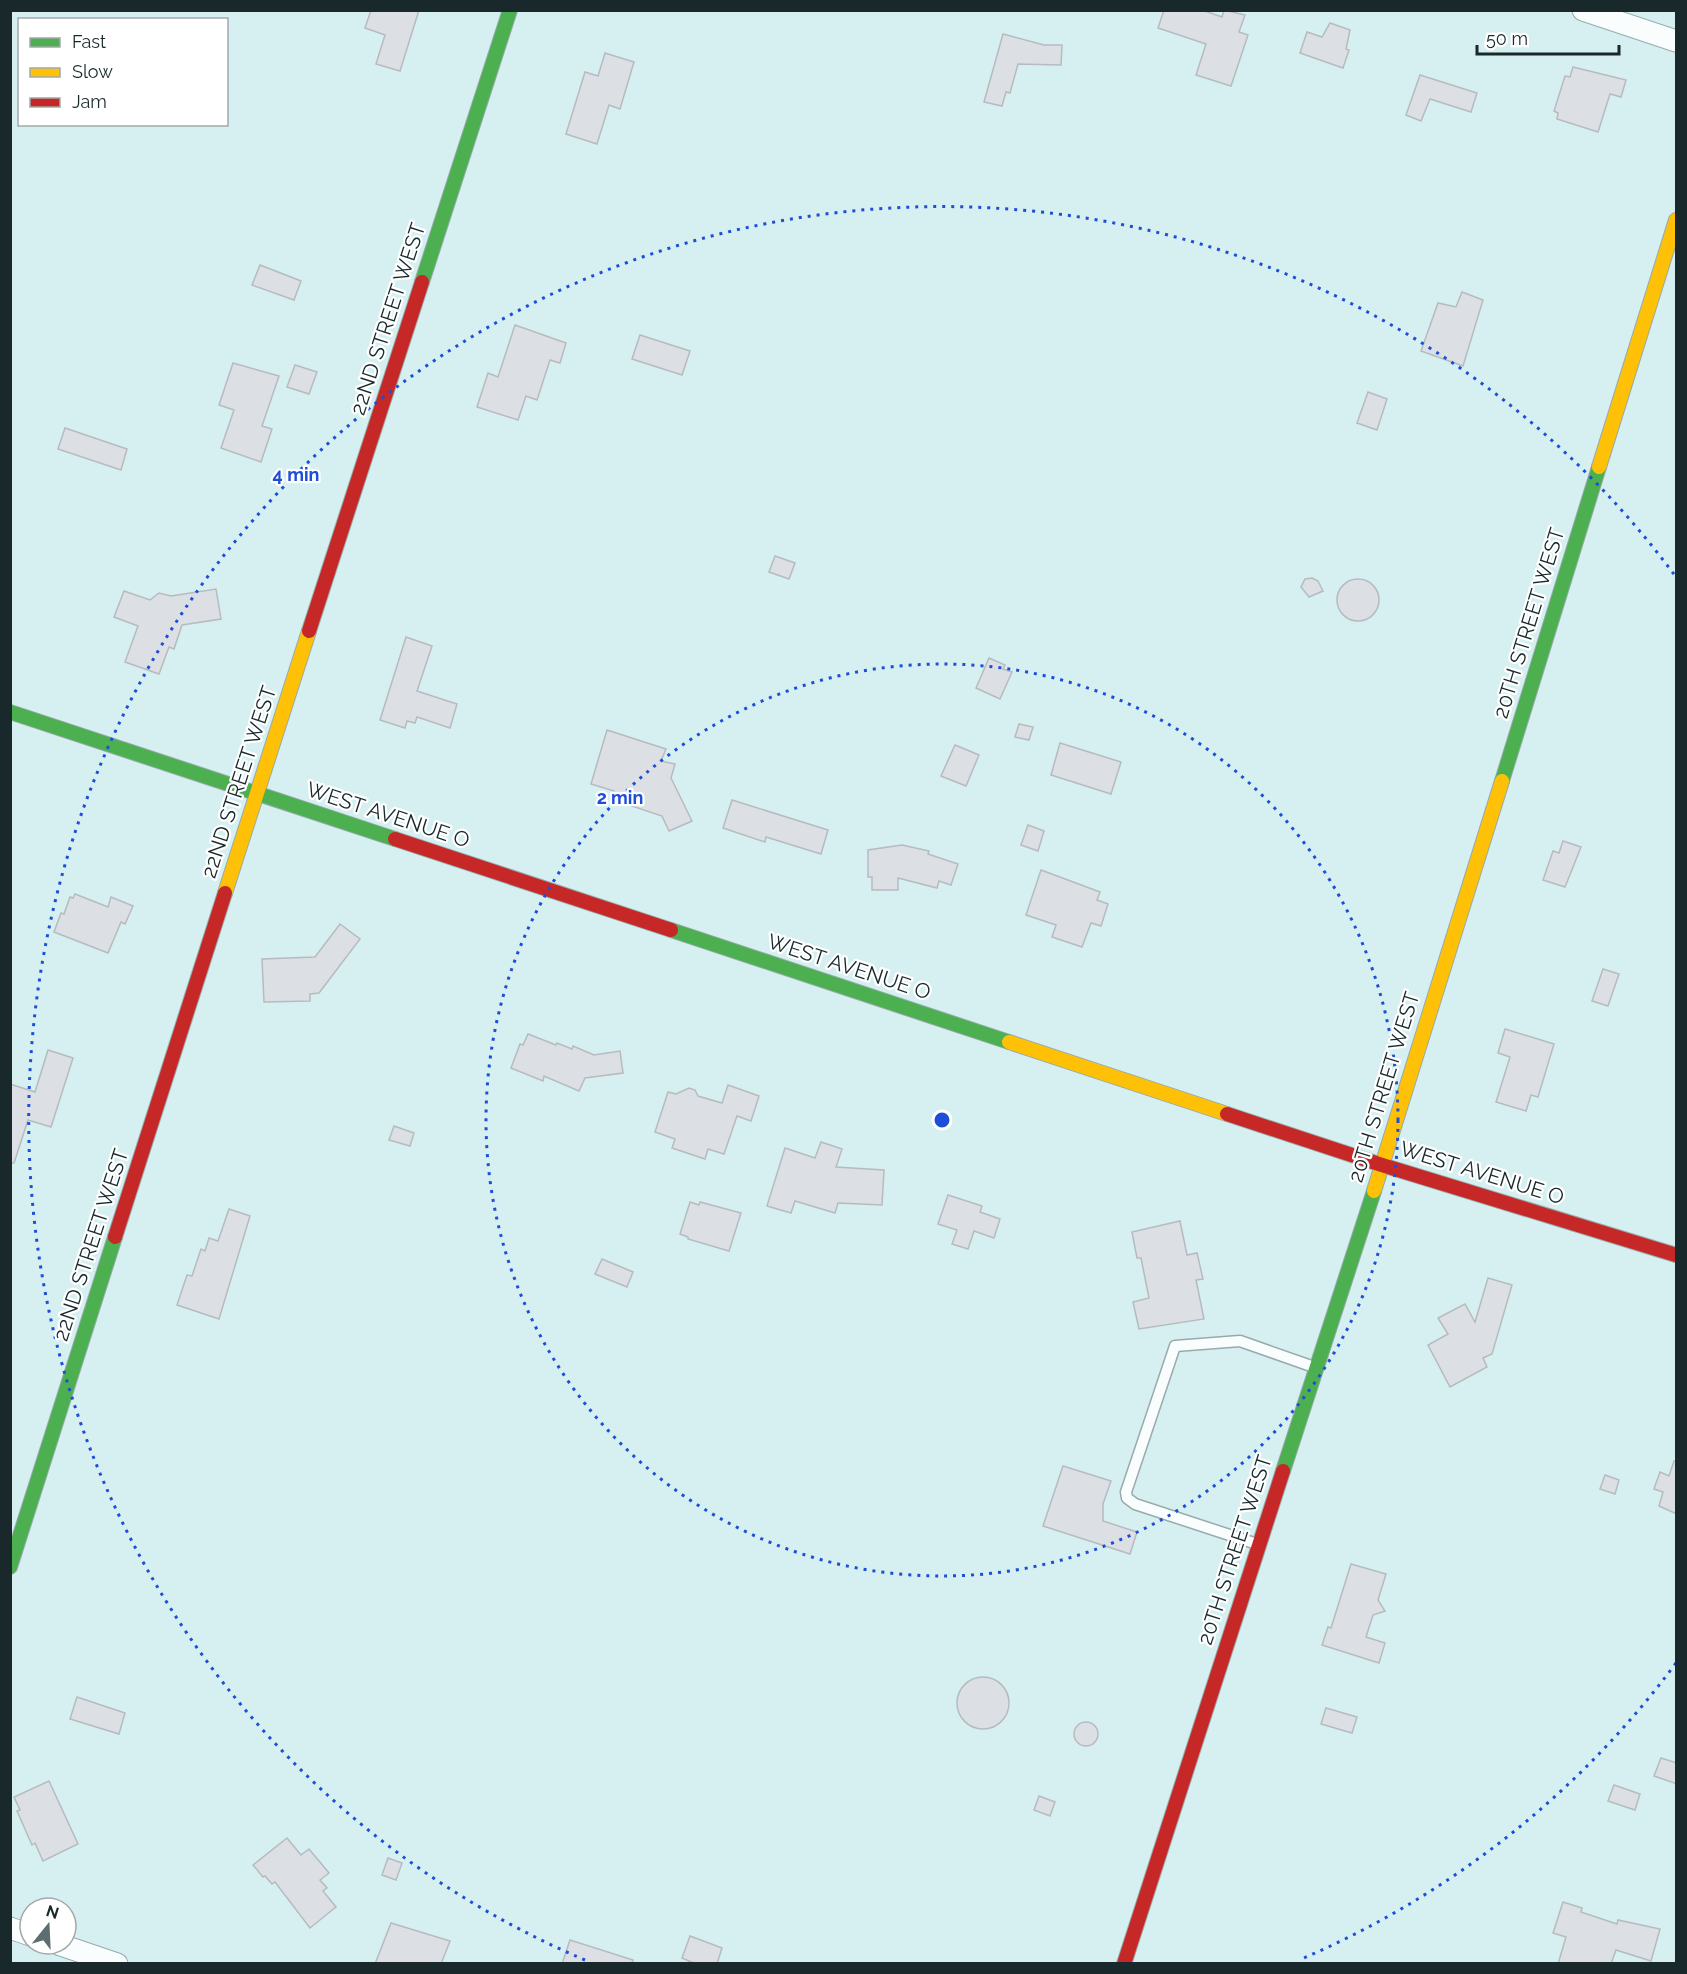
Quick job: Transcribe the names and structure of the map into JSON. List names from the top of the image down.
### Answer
{
  "streets": {
    "street": ["22ND STREET WEST", "20TH STREET WEST", "WEST AVENUE O"]
  },
  "crossings": [
    ["22ND STREET WEST", "WEST AVENUE O"],
    ["20TH STREET WEST", "WEST AVENUE O"]
  ],
  "legend": ["Fast", "Slow", "Jam"],
  "scale_bar": "50 m",
  "north": "top",
  "rings": ["4 min", "2 min"]
}
